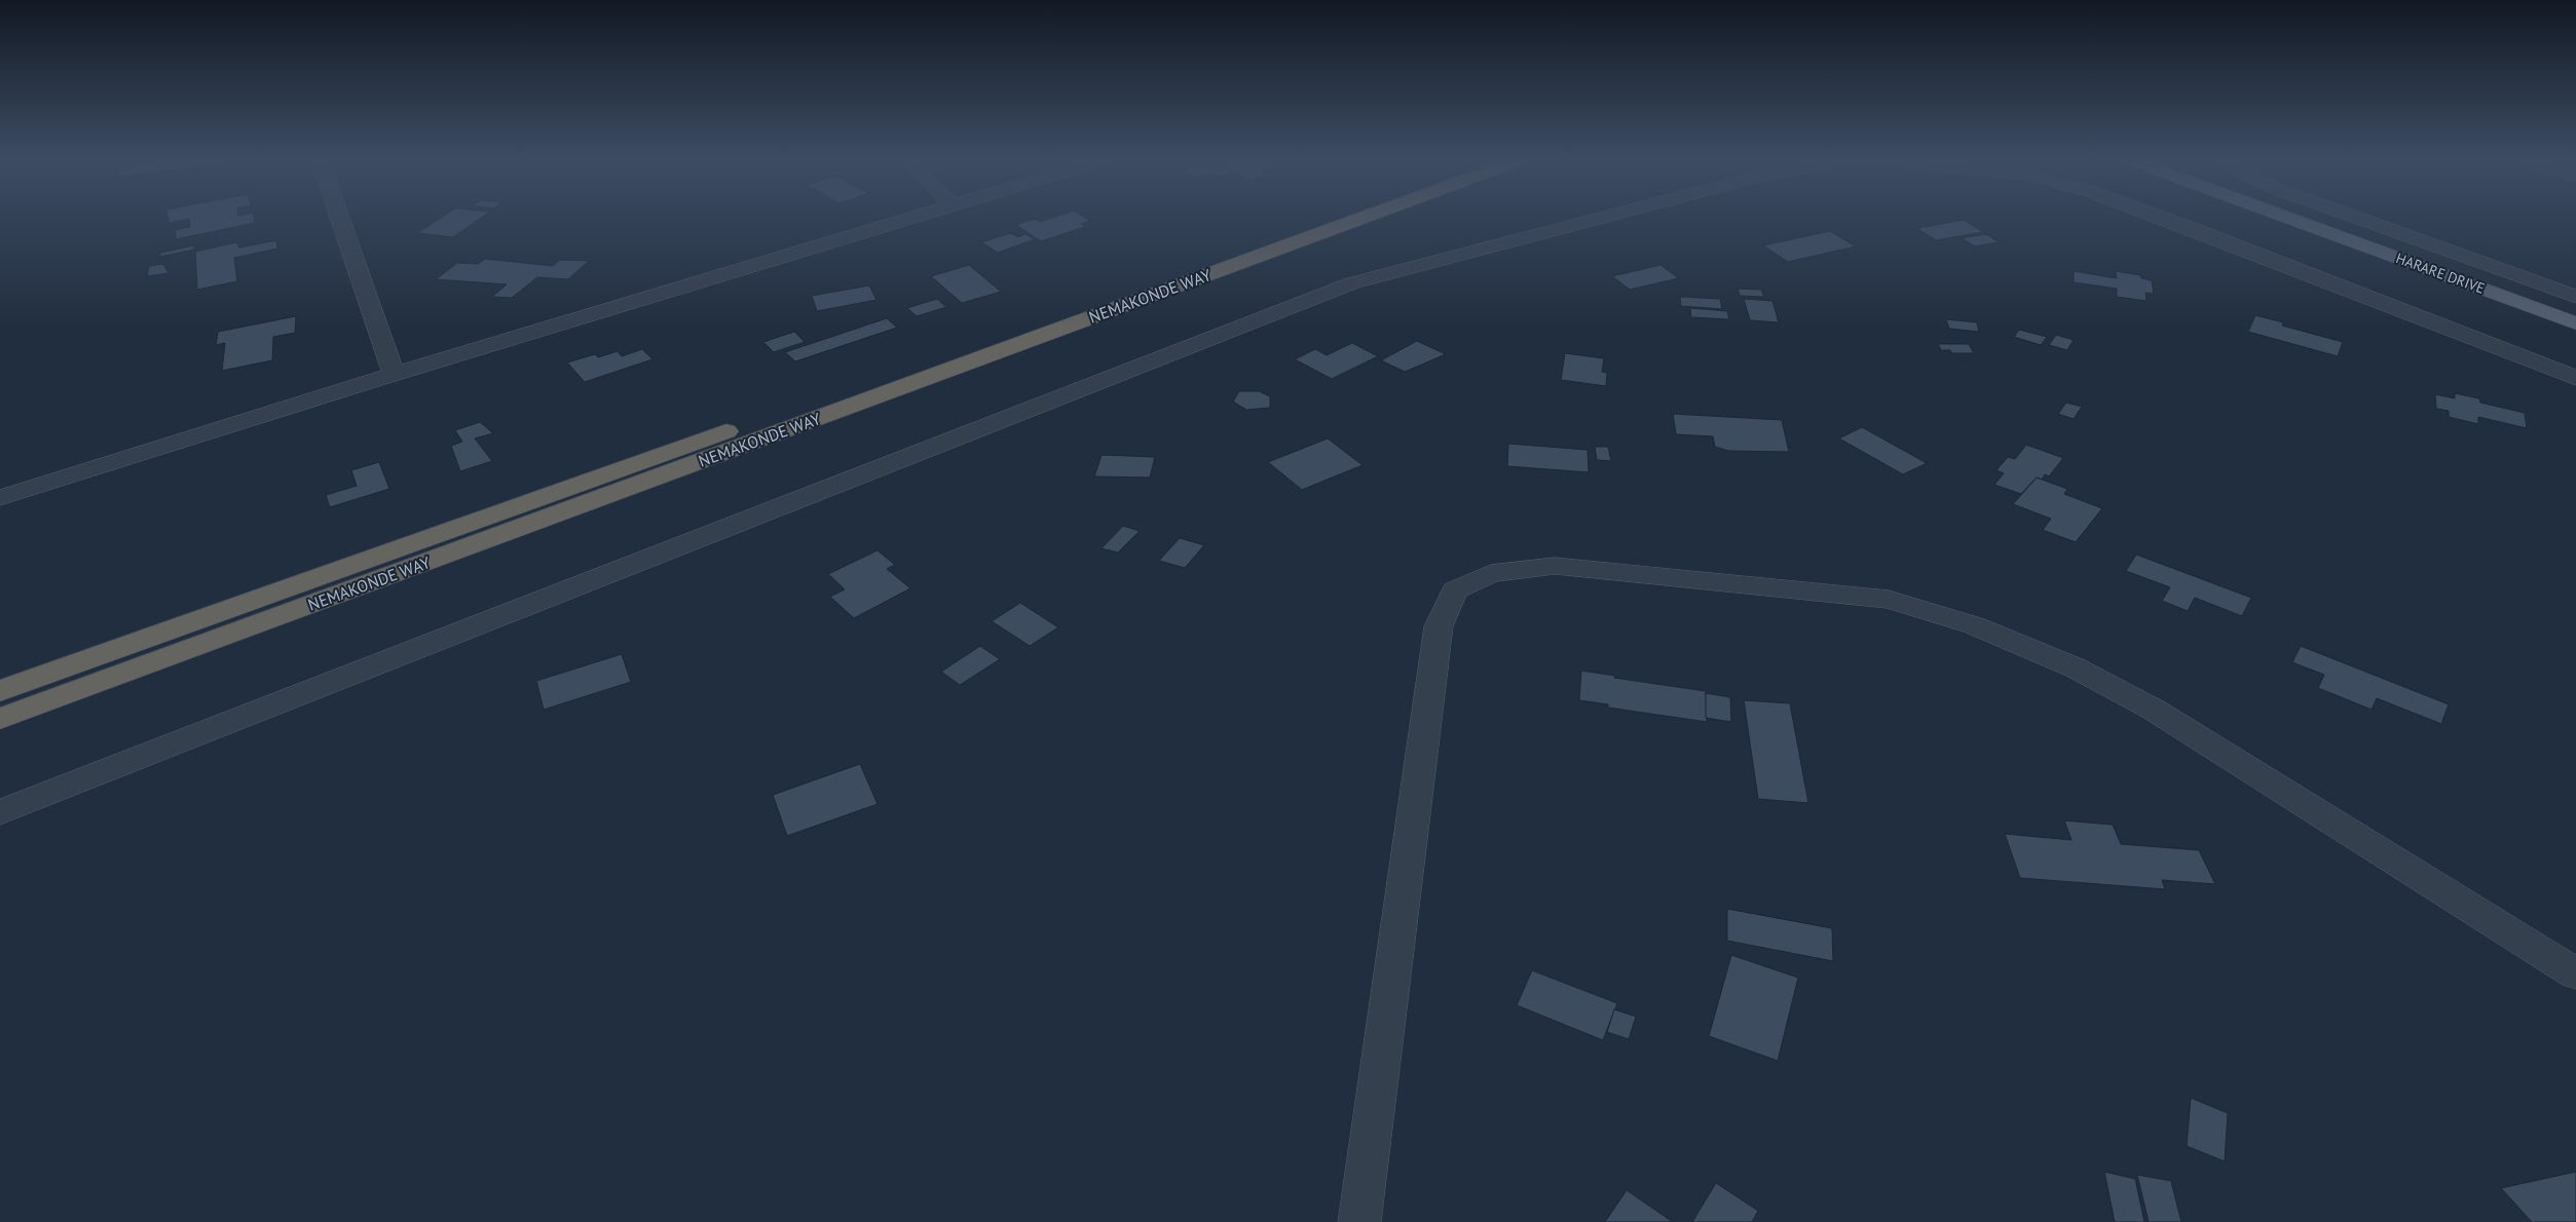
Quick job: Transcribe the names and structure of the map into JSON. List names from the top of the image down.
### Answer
{
  "streets": {
    "highway": ["NEMAKONDE WAY"],
    "main road": ["HARARE DRIVE"]
  }
}
